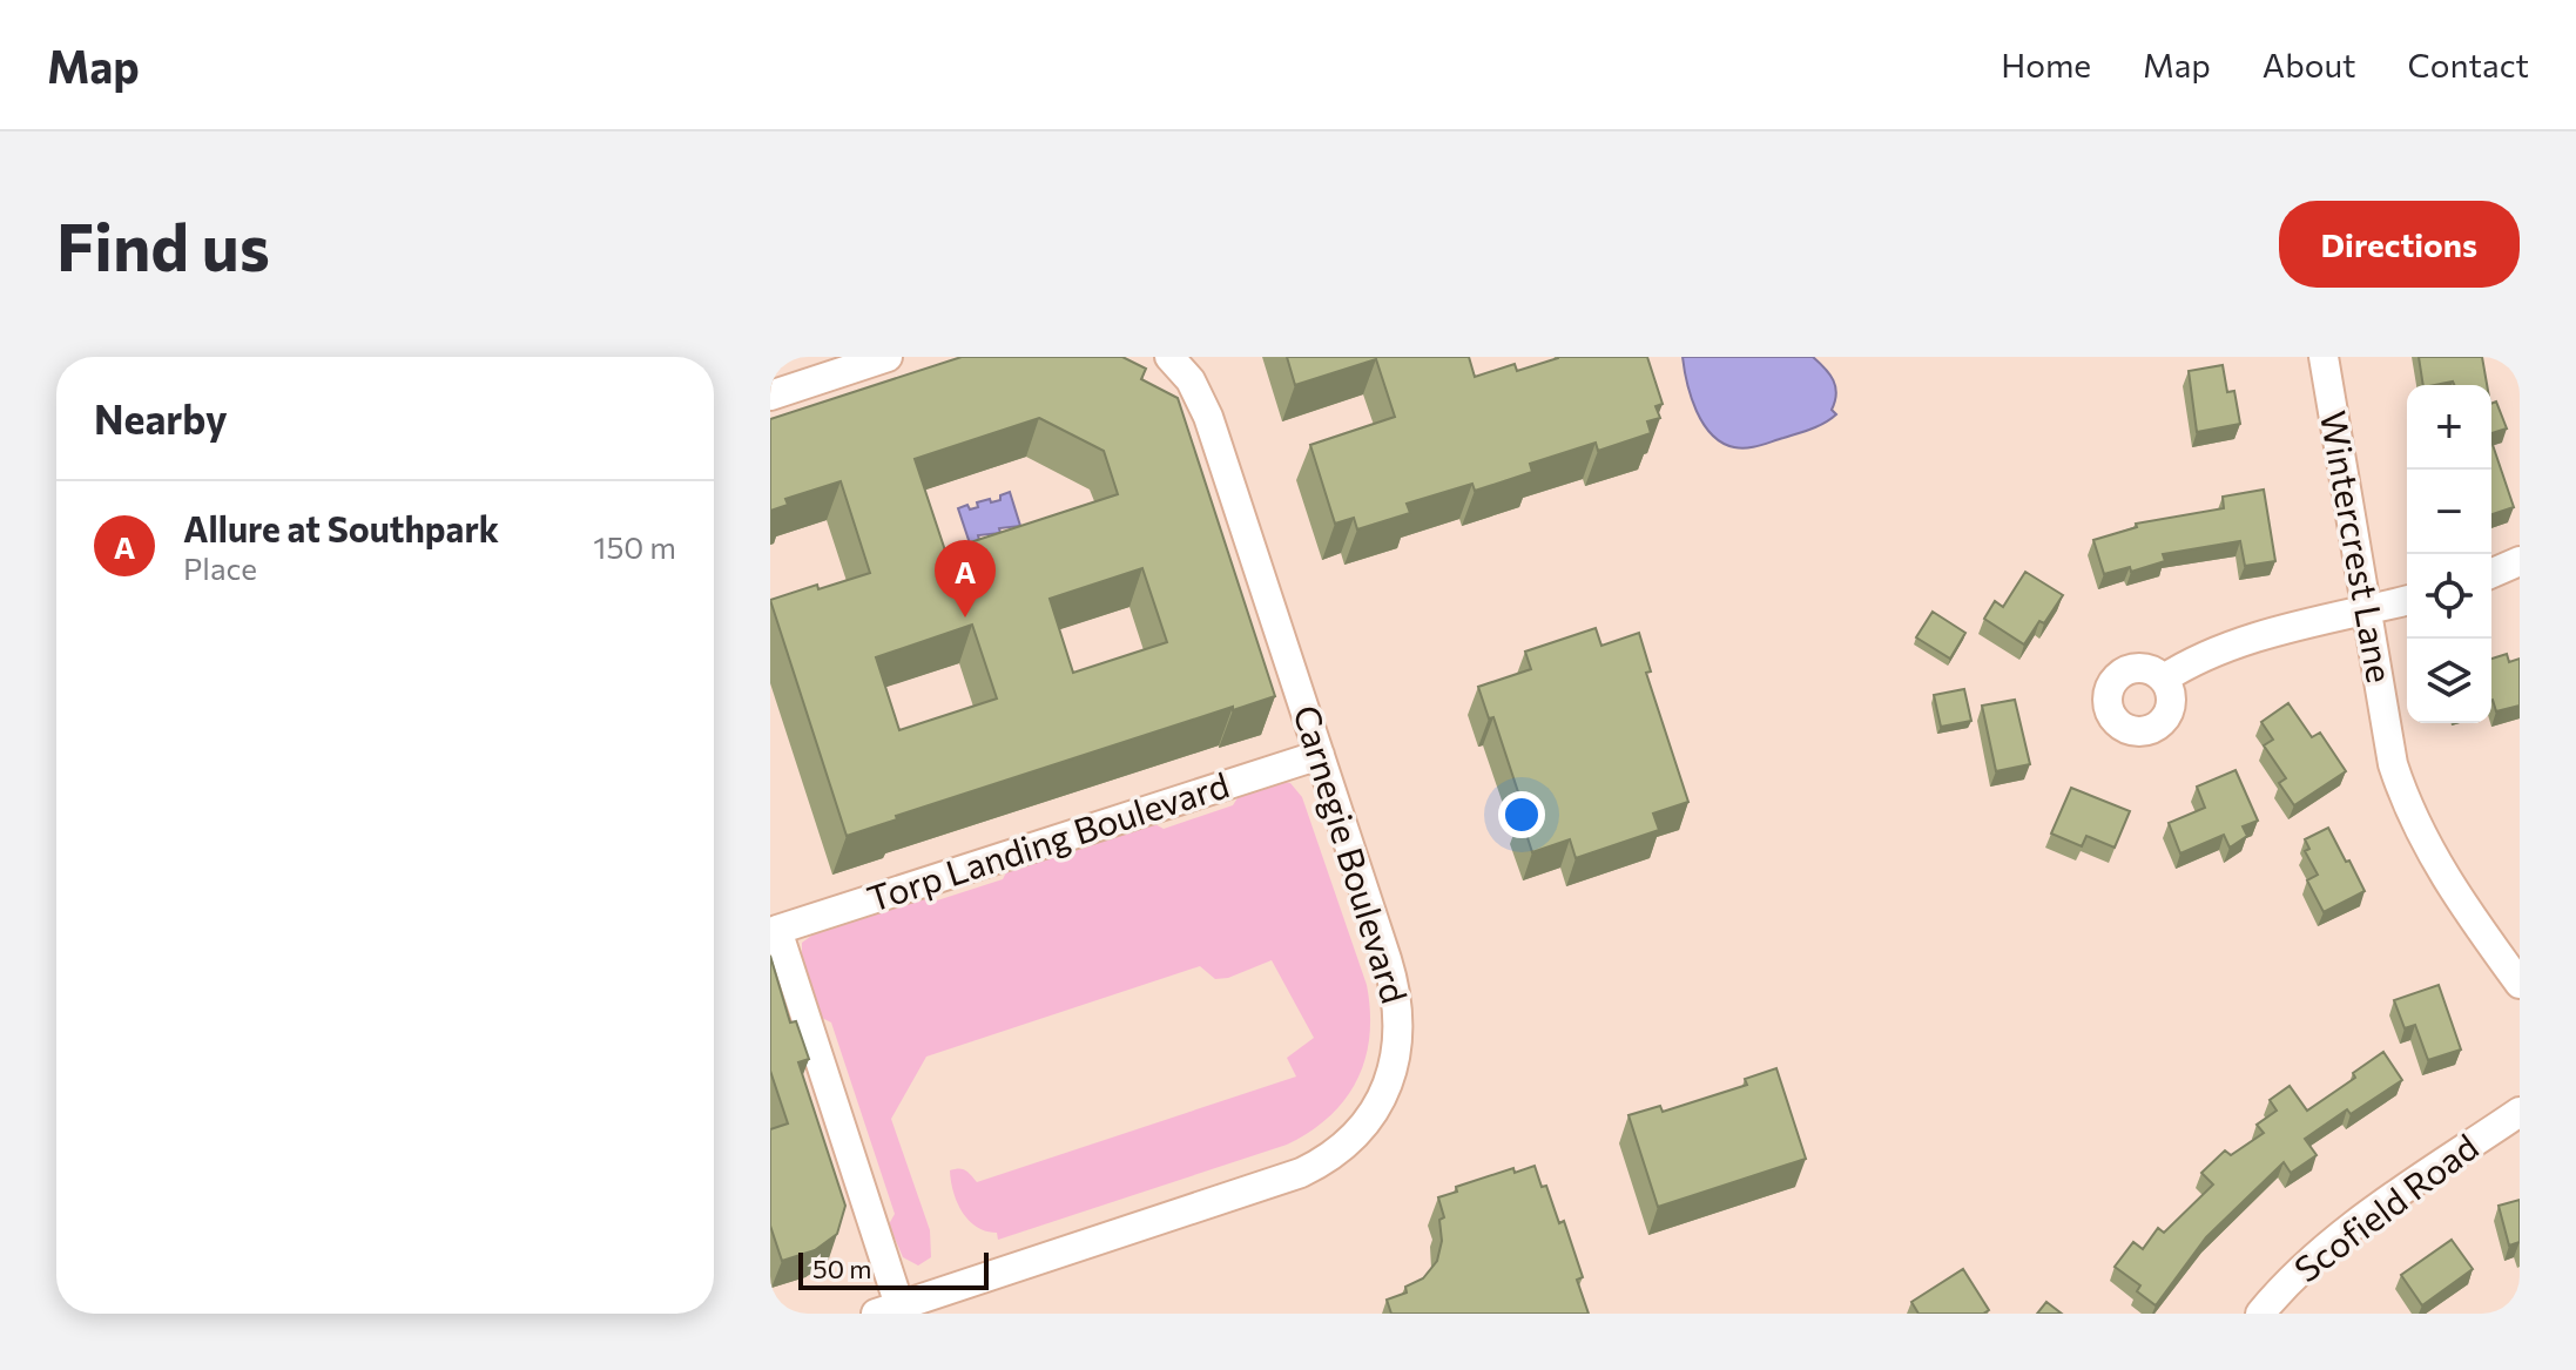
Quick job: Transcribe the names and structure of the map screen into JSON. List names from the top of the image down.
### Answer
{
  "streets": {
    "street": [
      "Wintercrest Lane",
      "Torp Landing Boulevard",
      "Carnegie Boulevard",
      "Scofield Road"
    ]
  },
  "crossings": [
    ["Torp Landing Boulevard", "Carnegie Boulevard"]
  ],
  "scale_bar": "50 m",
  "page": {
    "header": "Map",
    "nav": [
      "Home",
      "Map",
      "About",
      "Contact"
    ],
    "buttons": "Directions",
    "title": "Find us",
    "heading": "Nearby",
    "map_buttons": ["+", "−"],
    "list": [
      {
        "mark": "A",
        "name": "Allure at Southpark",
        "note": "Place",
        "value": "150 m"
      }
    ],
    "pins": "A",
    "scale": "50 m"
  }
}
